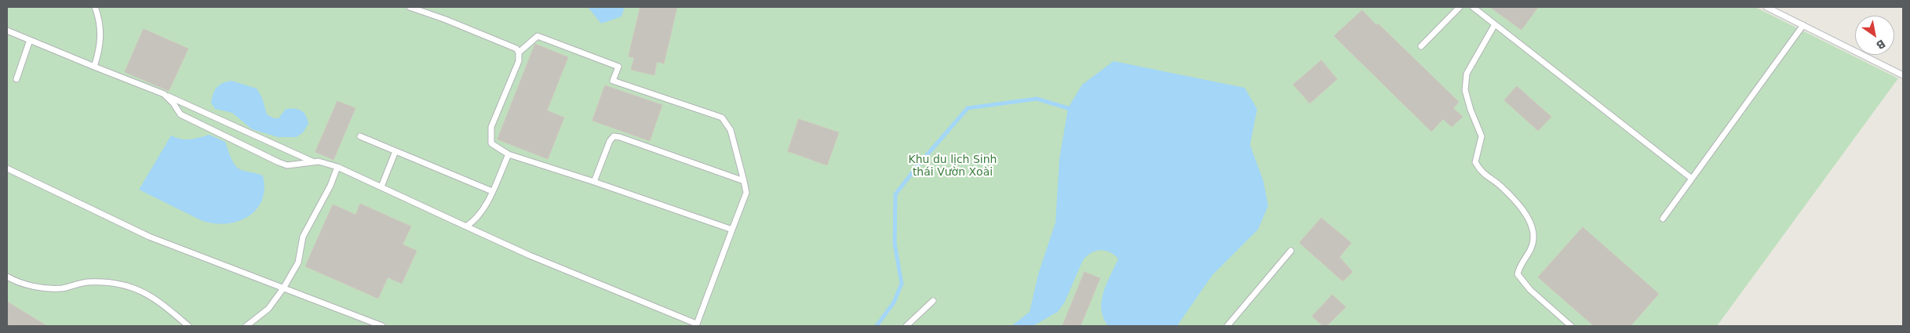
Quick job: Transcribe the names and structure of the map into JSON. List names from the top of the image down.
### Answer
{
  "parks": ["Khu du lịch Sinh thái Vườn Xoài"],
  "north": "bottom right"
}
